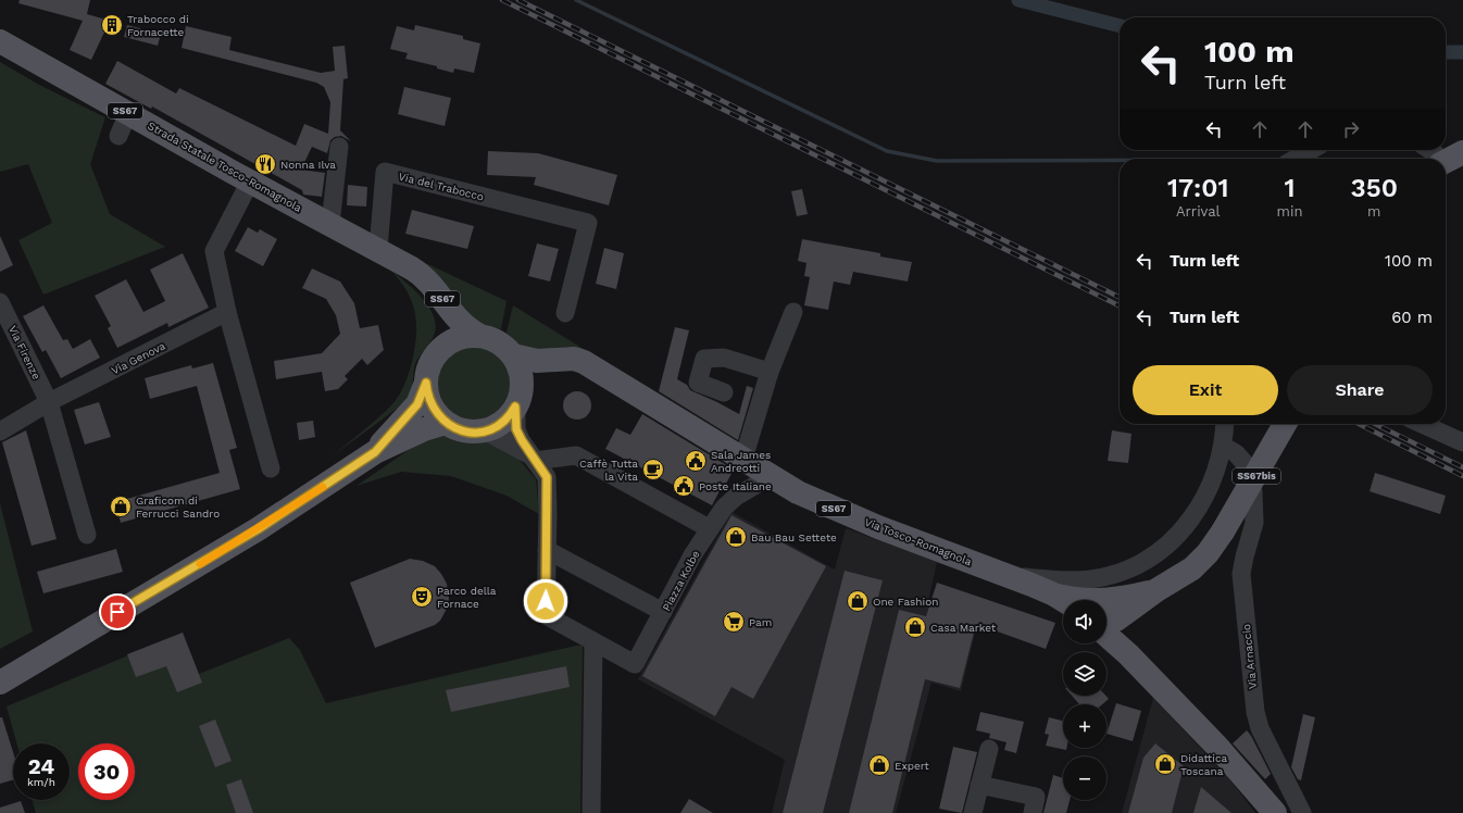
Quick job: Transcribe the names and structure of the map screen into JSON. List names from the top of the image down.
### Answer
{
  "streets": {
    "main road": [
      "SS67",
      "Strada Statale Tosco-Romagnola",
      "SS67bis",
      "Via Tosco-Romagnola"
    ],
    "street": [
      "Via del Trabocco",
      "Via Firenze",
      "Via Genova",
      "Piazza Kolbe",
      "Via Arnaccio"
    ]
  },
  "crossings": [
    ["Strada Statale Tosco-Romagnola", "Via del Trabocco"],
    ["Strada Statale Tosco-Romagnola", "Via Tosco-Romagnola"],
    ["Strada Statale Tosco-Romagnola", "Piazza Kolbe"],
    ["Via Firenze", "Via Genova"],
    ["SS67bis", "Via Tosco-Romagnola"],
    ["Via Tosco-Romagnola", "Piazza Kolbe"]
  ],
  "places": {
    "building": ["Trabocco di Fornacette"],
    "restaurant": ["Nonna Ilva"],
    "public building": ["Sala James Andreotti", "Poste Italiane"],
    "cafe": ["Caffè Tutta la Vita"],
    "shop": [
      "Graficom di Ferrucci Sandro",
      "Bau Bau Settete",
      "One Fashion",
      "Casa Market",
      "Didattica Toscana",
      "Expert"
    ],
    "theatre": ["Parco della Fornace"],
    "supermarket": ["Pam"]
  },
  "page": {
    "turn": ["100 m", "Turn left"],
    "eta": [
      "17:01",
      "Arrival",
      "1",
      "min",
      "350",
      "m"
    ],
    "list": [
      {
        "name": "Turn left",
        "value": "100 m"
      },
      {
        "name": "Turn left",
        "value": "60 m"
      }
    ],
    "buttons": ["Exit", "Share"],
    "map_buttons": ["+", "−"],
    "speed": "24 km/h",
    "limit": "30"
  }
}
